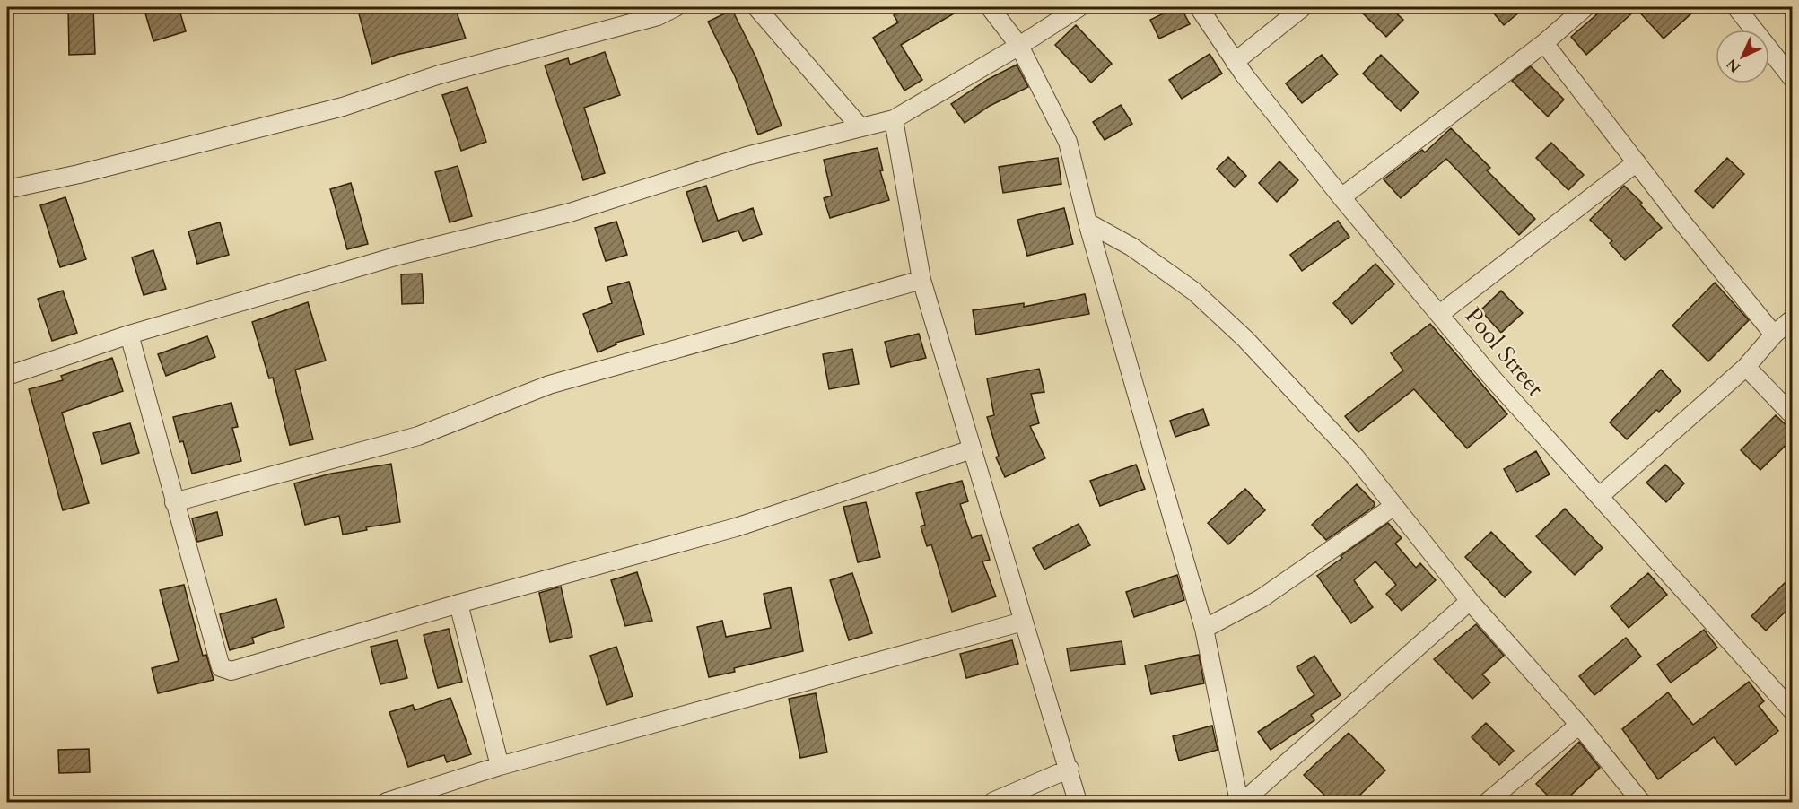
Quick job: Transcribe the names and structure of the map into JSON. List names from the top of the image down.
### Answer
{
  "streets": {
    "street": ["Pool Street"]
  },
  "north": "bottom left"
}
